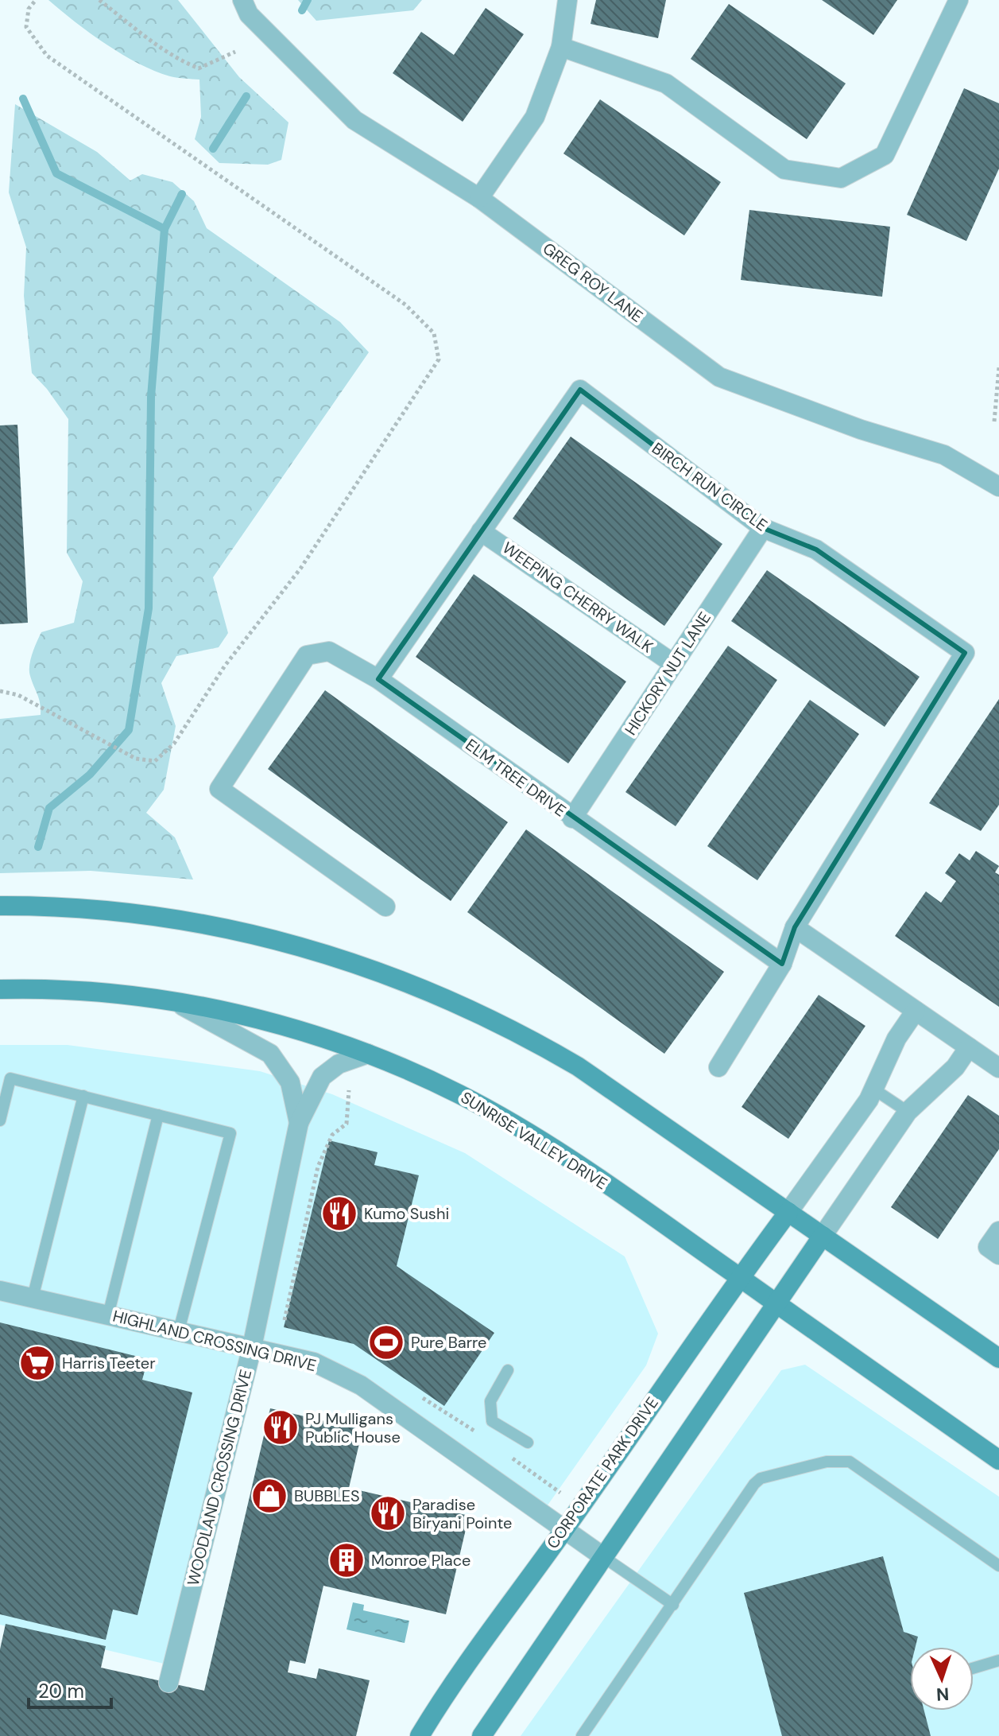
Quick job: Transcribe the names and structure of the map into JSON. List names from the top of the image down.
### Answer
{
  "streets": {
    "main road": ["SUNRISE VALLEY DRIVE", "CORPORATE PARK DRIVE"],
    "street": [
      "GREG ROY LANE",
      "BIRCH RUN CIRCLE",
      "WEEPING CHERRY WALK",
      "HICKORY NUT LANE",
      "ELM TREE DRIVE",
      "HIGHLAND CROSSING DRIVE",
      "WOODLAND CROSSING DRIVE"
    ]
  },
  "crossings": [
    ["BIRCH RUN CIRCLE", "WEEPING CHERRY WALK"],
    ["BIRCH RUN CIRCLE", "HICKORY NUT LANE"],
    ["BIRCH RUN CIRCLE", "ELM TREE DRIVE"],
    ["WEEPING CHERRY WALK", "HICKORY NUT LANE"],
    ["HICKORY NUT LANE", "ELM TREE DRIVE"],
    ["SUNRISE VALLEY DRIVE", "CORPORATE PARK DRIVE"],
    ["SUNRISE VALLEY DRIVE", "WOODLAND CROSSING DRIVE"],
    ["HIGHLAND CROSSING DRIVE", "CORPORATE PARK DRIVE"],
    ["HIGHLAND CROSSING DRIVE", "WOODLAND CROSSING DRIVE"]
  ],
  "places": {
    "restaurant": ["Kumo Sushi", "PJ Mulligans Public House", "Paradise Biryani Pointe"],
    "sports": ["Pure Barre"],
    "supermarket": ["Harris Teeter"],
    "shop": ["BUBBLES"],
    "building": ["Monroe Place"]
  },
  "scale_bar": "20 m",
  "north": "bottom"
}
